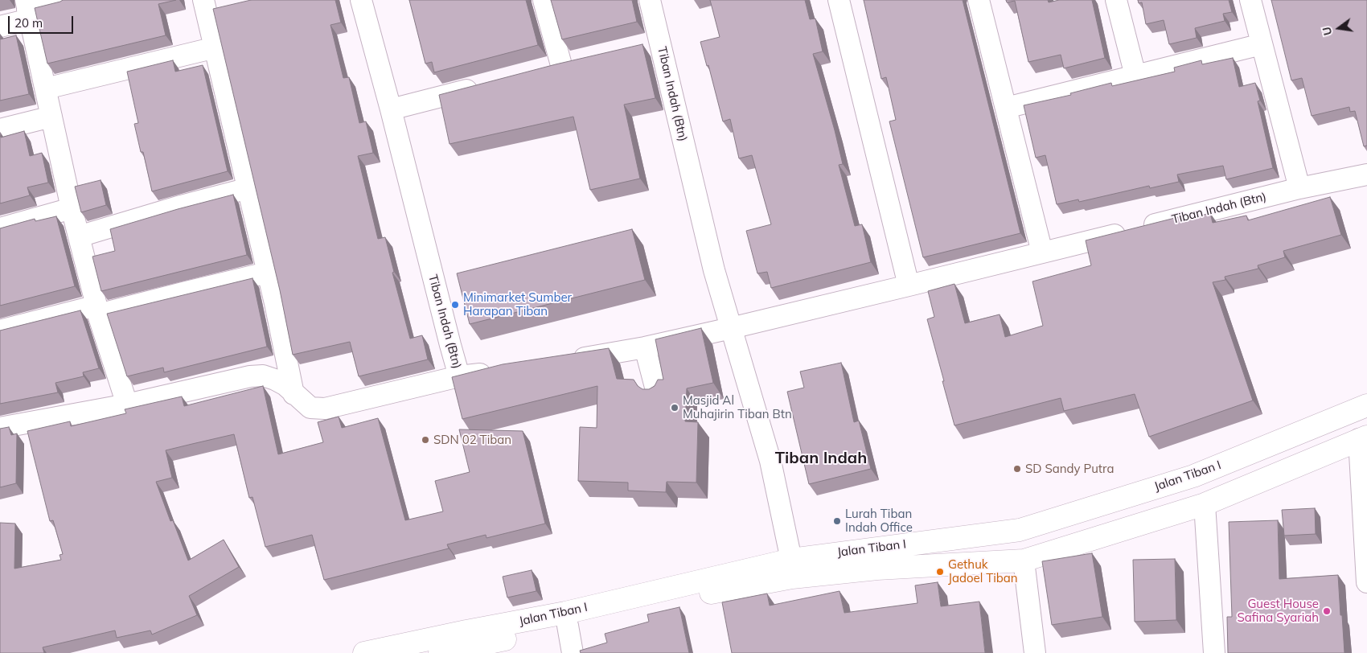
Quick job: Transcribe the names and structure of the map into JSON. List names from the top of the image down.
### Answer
{
  "streets": {
    "street": ["Tiban Indah (Btn)", "Jalan Tiban I"]
  },
  "crossings": [
    ["Tiban Indah (Btn)", "Jalan Tiban I"]
  ],
  "districts": ["Tiban Indah"],
  "places": [
    "Minimarket Sumber Harapan Tiban",
    "Masjid Al Muhajirin Tiban Btn",
    "SDN 02 Tiban",
    "SD Sandy Putra",
    "Lurah Tiban Indah Office",
    "Gethuk Jadoel Tiban",
    "Guest House Safina Syariah"
  ],
  "scale_bar": "20 m",
  "north": "left"
}
